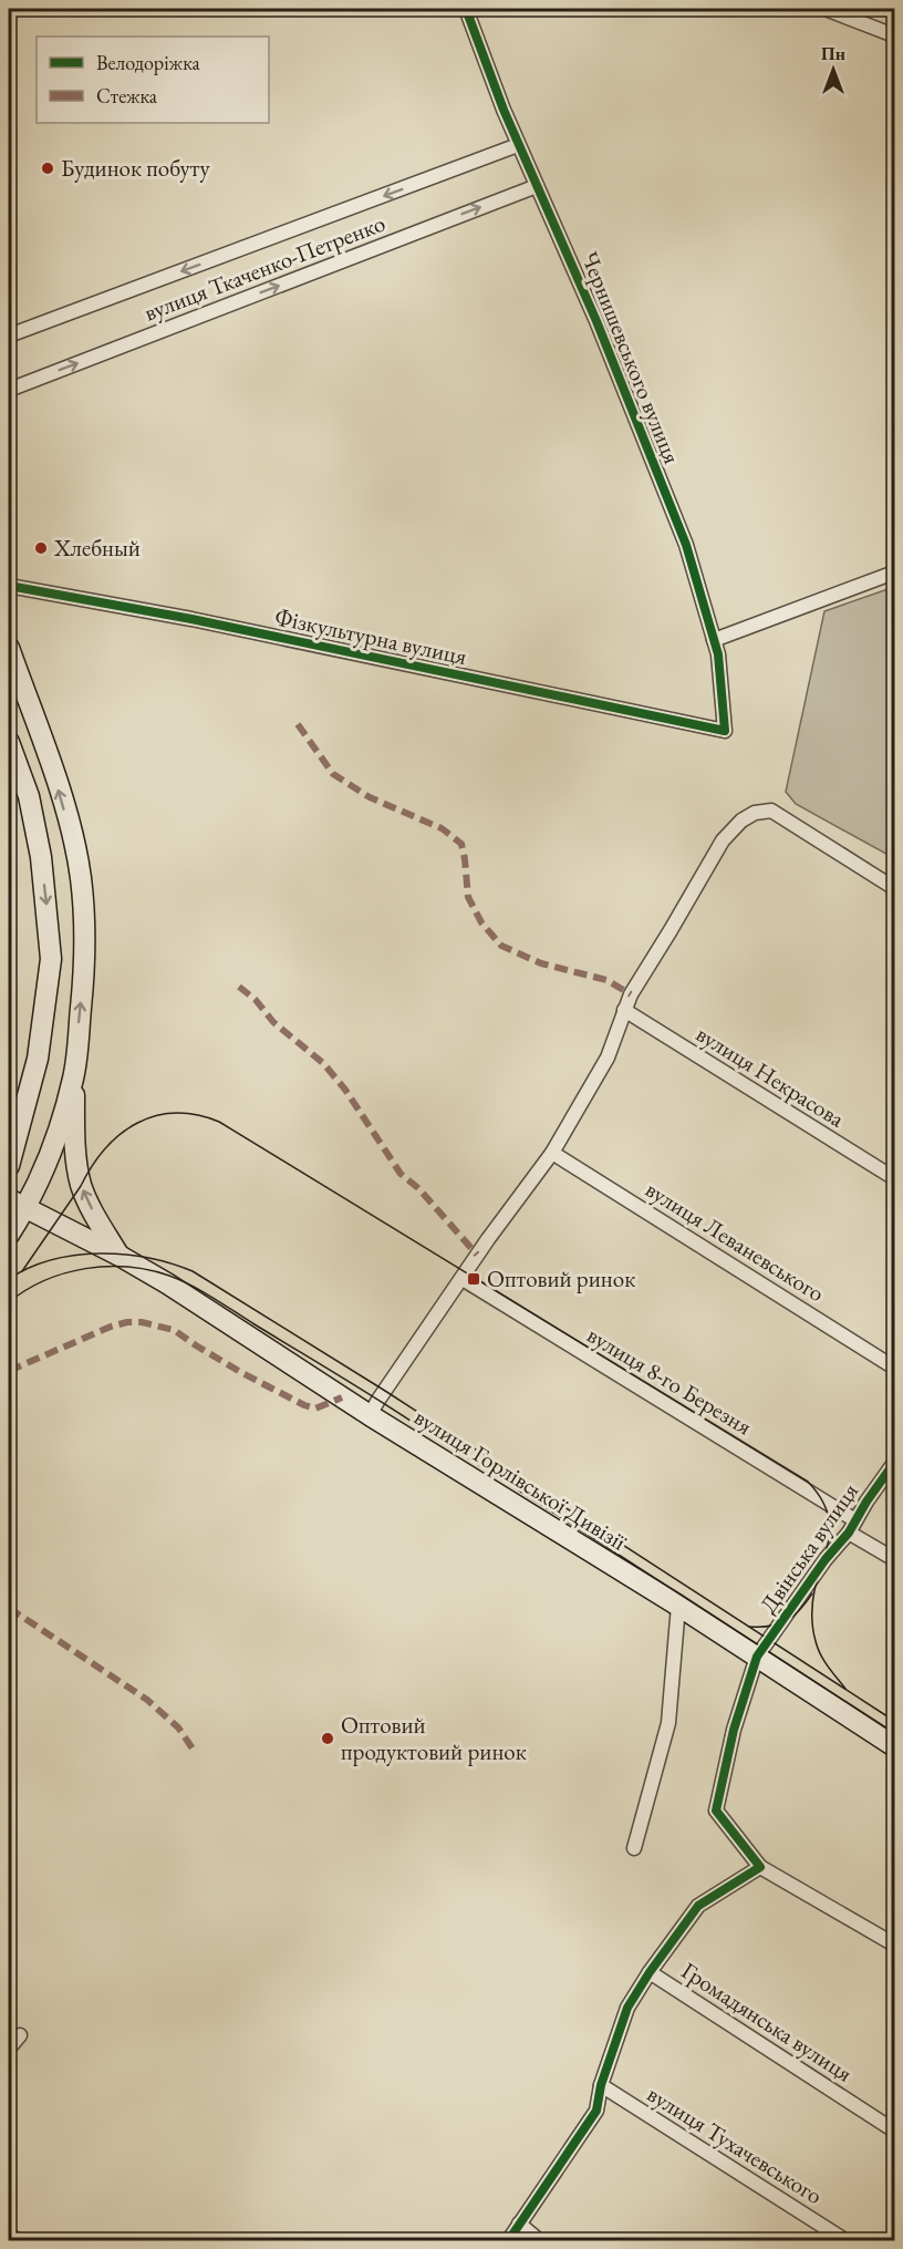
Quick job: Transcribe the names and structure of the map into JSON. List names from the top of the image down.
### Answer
{
  "streets": {
    "main road": ["вулиця Горлівської Дивізії"],
    "street": [
      "вулиця Ткаченко-Петренко",
      "Чернишевського вулиця",
      "Фізкультурна вулиця",
      "вулиця Некрасова",
      "вулиця Леваневського",
      "вулиця 8-го Березня",
      "Двінська вулиця",
      "Громадянська вулиця",
      "вулиця Тухачевського"
    ]
  },
  "crossings": [
    ["вулиця Ткаченко-Петренко", "Чернишевського вулиця"],
    ["Чернишевського вулиця", "Фізкультурна вулиця"],
    ["вулиця 8-го Березня", "Двінська вулиця"],
    ["вулиця Горлівської Дивізії", "Двінська вулиця"]
  ],
  "places": {
    "other": ["Будинок побуту", "Хлебный", "Оптовий продуктовий ринок"],
    "transit": ["Оптовий ринок"]
  },
  "legend": ["Велодоріжка", "Стежка"],
  "north": "top"
}
